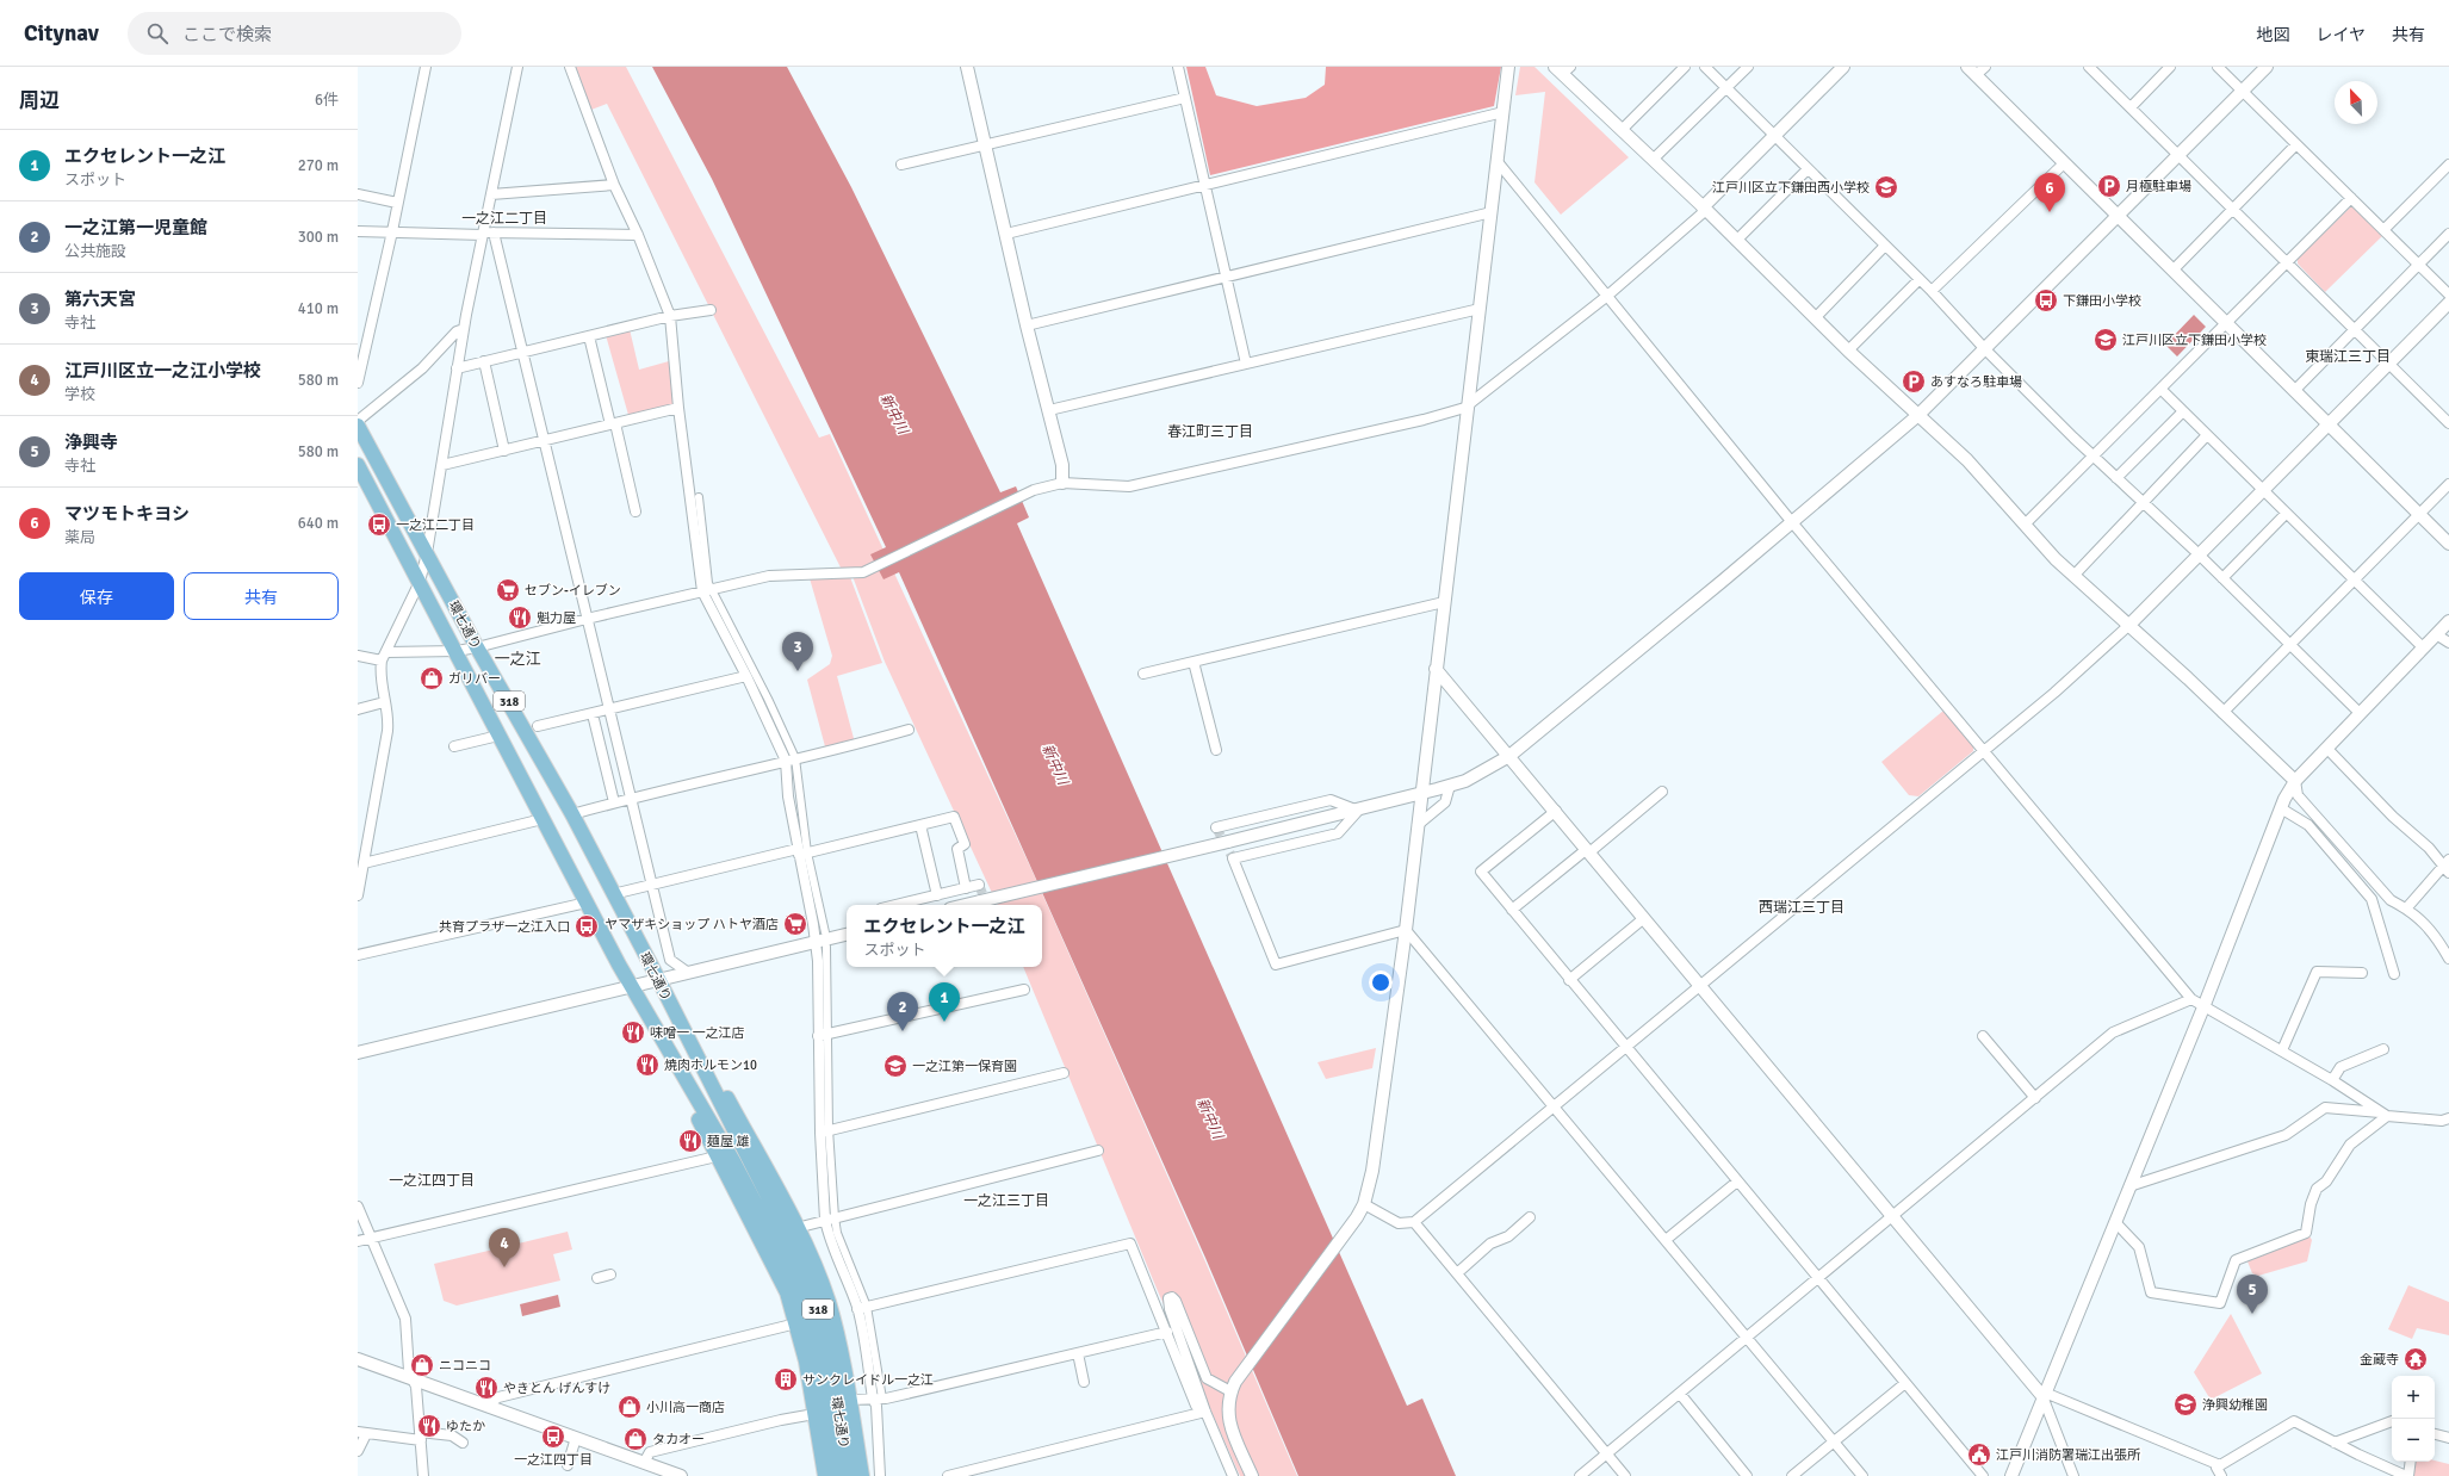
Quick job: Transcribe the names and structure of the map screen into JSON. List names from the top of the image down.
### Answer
{
  "streets": {
    "main road": ["環七通り", "318"]
  },
  "districts": [
    "一之江二丁目",
    "東瑞江三丁目",
    "春江町三丁目",
    "一之江",
    "西瑞江三丁目",
    "一之江四丁目",
    "一之江三丁目"
  ],
  "water": ["新中川"],
  "places": {
    "parking": ["月極駐車場", "あすなろ駐車場"],
    "school or university": [
      "江戸川区立下鎌田西小学校",
      "江戸川区立下鎌田小学校",
      "一之江第一保育園",
      "浄興幼稚園"
    ],
    "bus stop": [
      "下鎌田小学校",
      "一之江二丁目",
      "共育プラザ一之江入口",
      "一之江四丁目"
    ],
    "supermarket": ["セブン-イレブン", "ヤマザキショップ ハトヤ酒店"],
    "restaurant": [
      "魁力屋",
      "味噌一 一之江店",
      "焼肉ホルモン10",
      "麺屋 雄",
      "やきとん げんすけ",
      "ゆたか"
    ],
    "shop": [
      "ガリバー",
      "ニコニコ",
      "小川高一商店",
      "タカオー"
    ],
    "temple": ["金蔵寺"],
    "building": ["サンクレイドル一之江"],
    "public building": ["江戸川消防署瑞江出張所"]
  },
  "north": "top left",
  "page": {
    "header": "Citynav",
    "search": "ここで検索",
    "nav": ["地図", "レイヤ", "共有"],
    "heading": ["周辺", "6件"],
    "list": [
      {
        "mark": "1",
        "name": "エクセレント一之江",
        "note": "スポット",
        "value": "270 m"
      },
      {
        "mark": "2",
        "name": "一之江第一児童館",
        "note": "公共施設",
        "value": "300 m"
      },
      {
        "mark": "3",
        "name": "第六天宮",
        "note": "寺社",
        "value": "410 m"
      },
      {
        "mark": "4",
        "name": "江戸川区立一之江小学校",
        "note": "学校",
        "value": "580 m"
      },
      {
        "mark": "5",
        "name": "浄興寺",
        "note": "寺社",
        "value": "580 m"
      },
      {
        "mark": "6",
        "name": "マツモトキヨシ",
        "note": "薬局",
        "value": "640 m"
      }
    ],
    "pins": [
      "6",
      "3",
      "1",
      "2",
      "4",
      "5"
    ],
    "buttons": ["保存", "共有"],
    "popup": ["エクセレント一之江", "スポット"],
    "map_buttons": ["+", "−"]
  }
}
